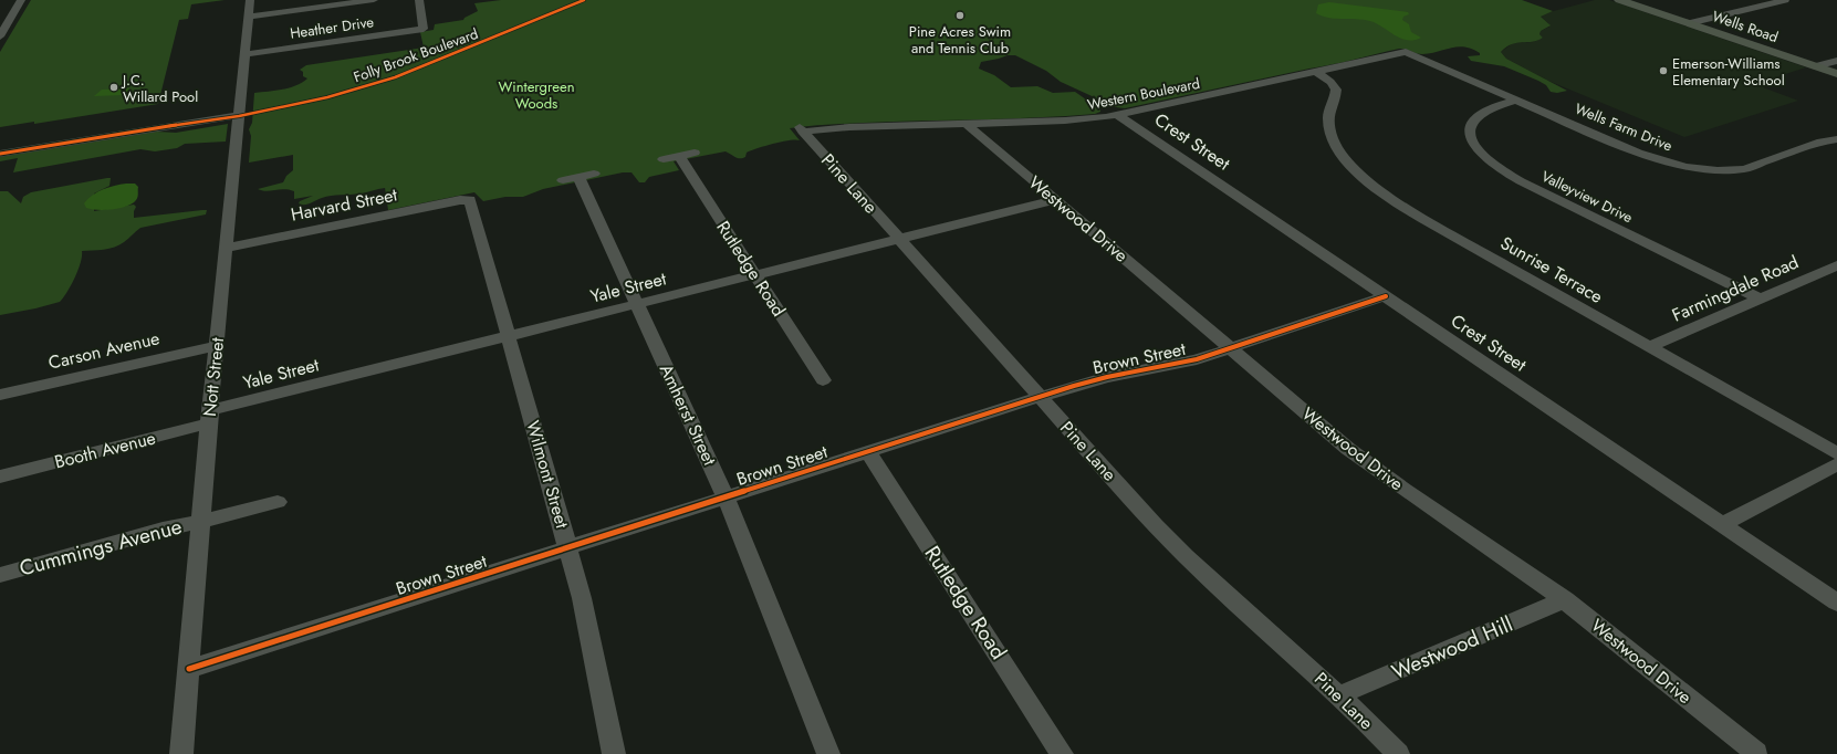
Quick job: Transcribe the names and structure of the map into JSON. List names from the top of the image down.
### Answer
{
  "streets": {
    "main road": ["Wells Road"],
    "street": [
      "Heather Drive",
      "Western Boulevard",
      "Wells Farm Drive",
      "Crest Street",
      "Pine Lane",
      "Valleyview Drive",
      "Harvard Street",
      "Westwood Drive",
      "Rutledge Road",
      "Sunrise Terrace",
      "Yale Street",
      "Farmingdale Road",
      "Carson Avenue",
      "Brown Street",
      "Nott Street",
      "Amherst Street",
      "Booth Avenue",
      "Wilmont Street",
      "Cummings Avenue",
      "Westwood Hill"
    ],
    "cycle path": ["Folly Brook Boulevard"]
  },
  "crossings": [
    ["Heather Drive", "Nott Street"],
    ["Western Boulevard", "Wells Farm Drive"],
    ["Western Boulevard", "Crest Street"],
    ["Western Boulevard", "Pine Lane"],
    ["Western Boulevard", "Westwood Drive"],
    ["Western Boulevard", "Sunrise Terrace"],
    ["Wells Farm Drive", "Valleyview Drive"],
    ["Crest Street", "Brown Street"],
    ["Pine Lane", "Yale Street"],
    ["Pine Lane", "Brown Street"],
    ["Pine Lane", "Westwood Hill"],
    ["Valleyview Drive", "Farmingdale Road"],
    ["Harvard Street", "Nott Street"],
    ["Harvard Street", "Wilmont Street"],
    ["Westwood Drive", "Yale Street"],
    ["Westwood Drive", "Brown Street"],
    ["Westwood Drive", "Westwood Hill"],
    ["Rutledge Road", "Yale Street"],
    ["Rutledge Road", "Brown Street"],
    ["Sunrise Terrace", "Farmingdale Road"],
    ["Yale Street", "Nott Street"],
    ["Yale Street", "Amherst Street"],
    ["Yale Street", "Booth Avenue"],
    ["Yale Street", "Wilmont Street"],
    ["Carson Avenue", "Nott Street"],
    ["Brown Street", "Nott Street"],
    ["Brown Street", "Amherst Street"],
    ["Brown Street", "Wilmont Street"],
    ["Nott Street", "Booth Avenue"],
    ["Nott Street", "Cummings Avenue"]
  ],
  "parks": ["Wintergreen Woods"],
  "places": ["Pine Acres Swim and Tennis Club", "Emerson-Williams Elementary School", "J.C. Willard Pool"]
}
